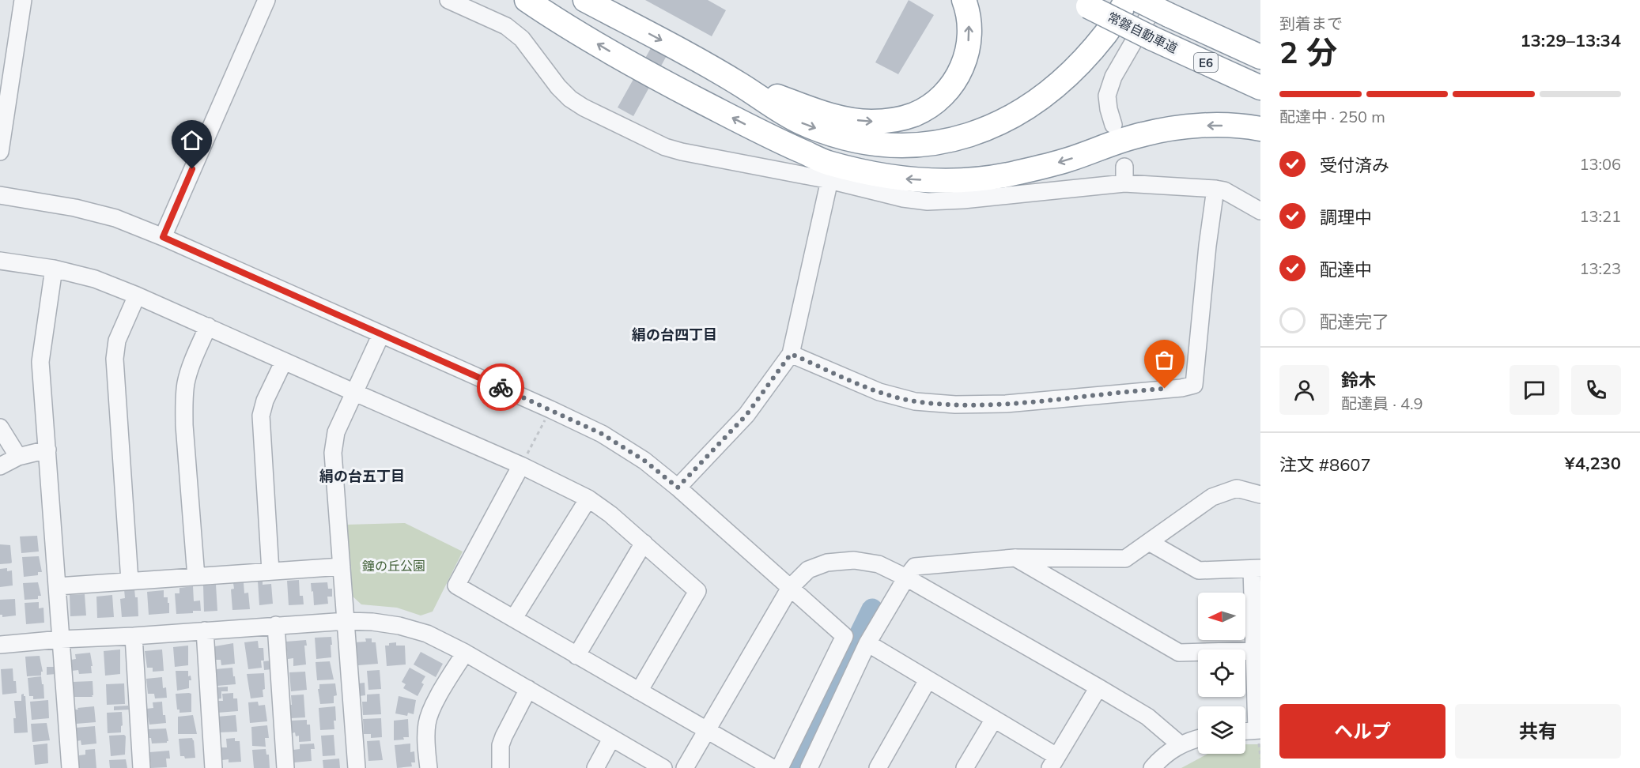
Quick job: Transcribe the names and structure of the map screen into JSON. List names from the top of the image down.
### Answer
{
  "streets": {
    "highway": ["常磐自動車道", "E6"]
  },
  "districts": ["絹の台四丁目", "絹の台五丁目"],
  "parks": ["鐘の丘公園"],
  "north": "left",
  "page": {
    "heading": ["2 分", "到着まで", "13:29–13:34"],
    "panel": [
      "鈴木",
      "配達員 · 4.9",
      "注文 #8607",
      "¥4,230"
    ],
    "bar": "配達中 · 250 m",
    "list": [
      ["受付済み", "13:06"],
      ["調理中", "13:21"],
      ["配達中", "13:23"],
      "配達完了"
    ],
    "buttons": ["ヘルプ", "共有"]
  }
}
